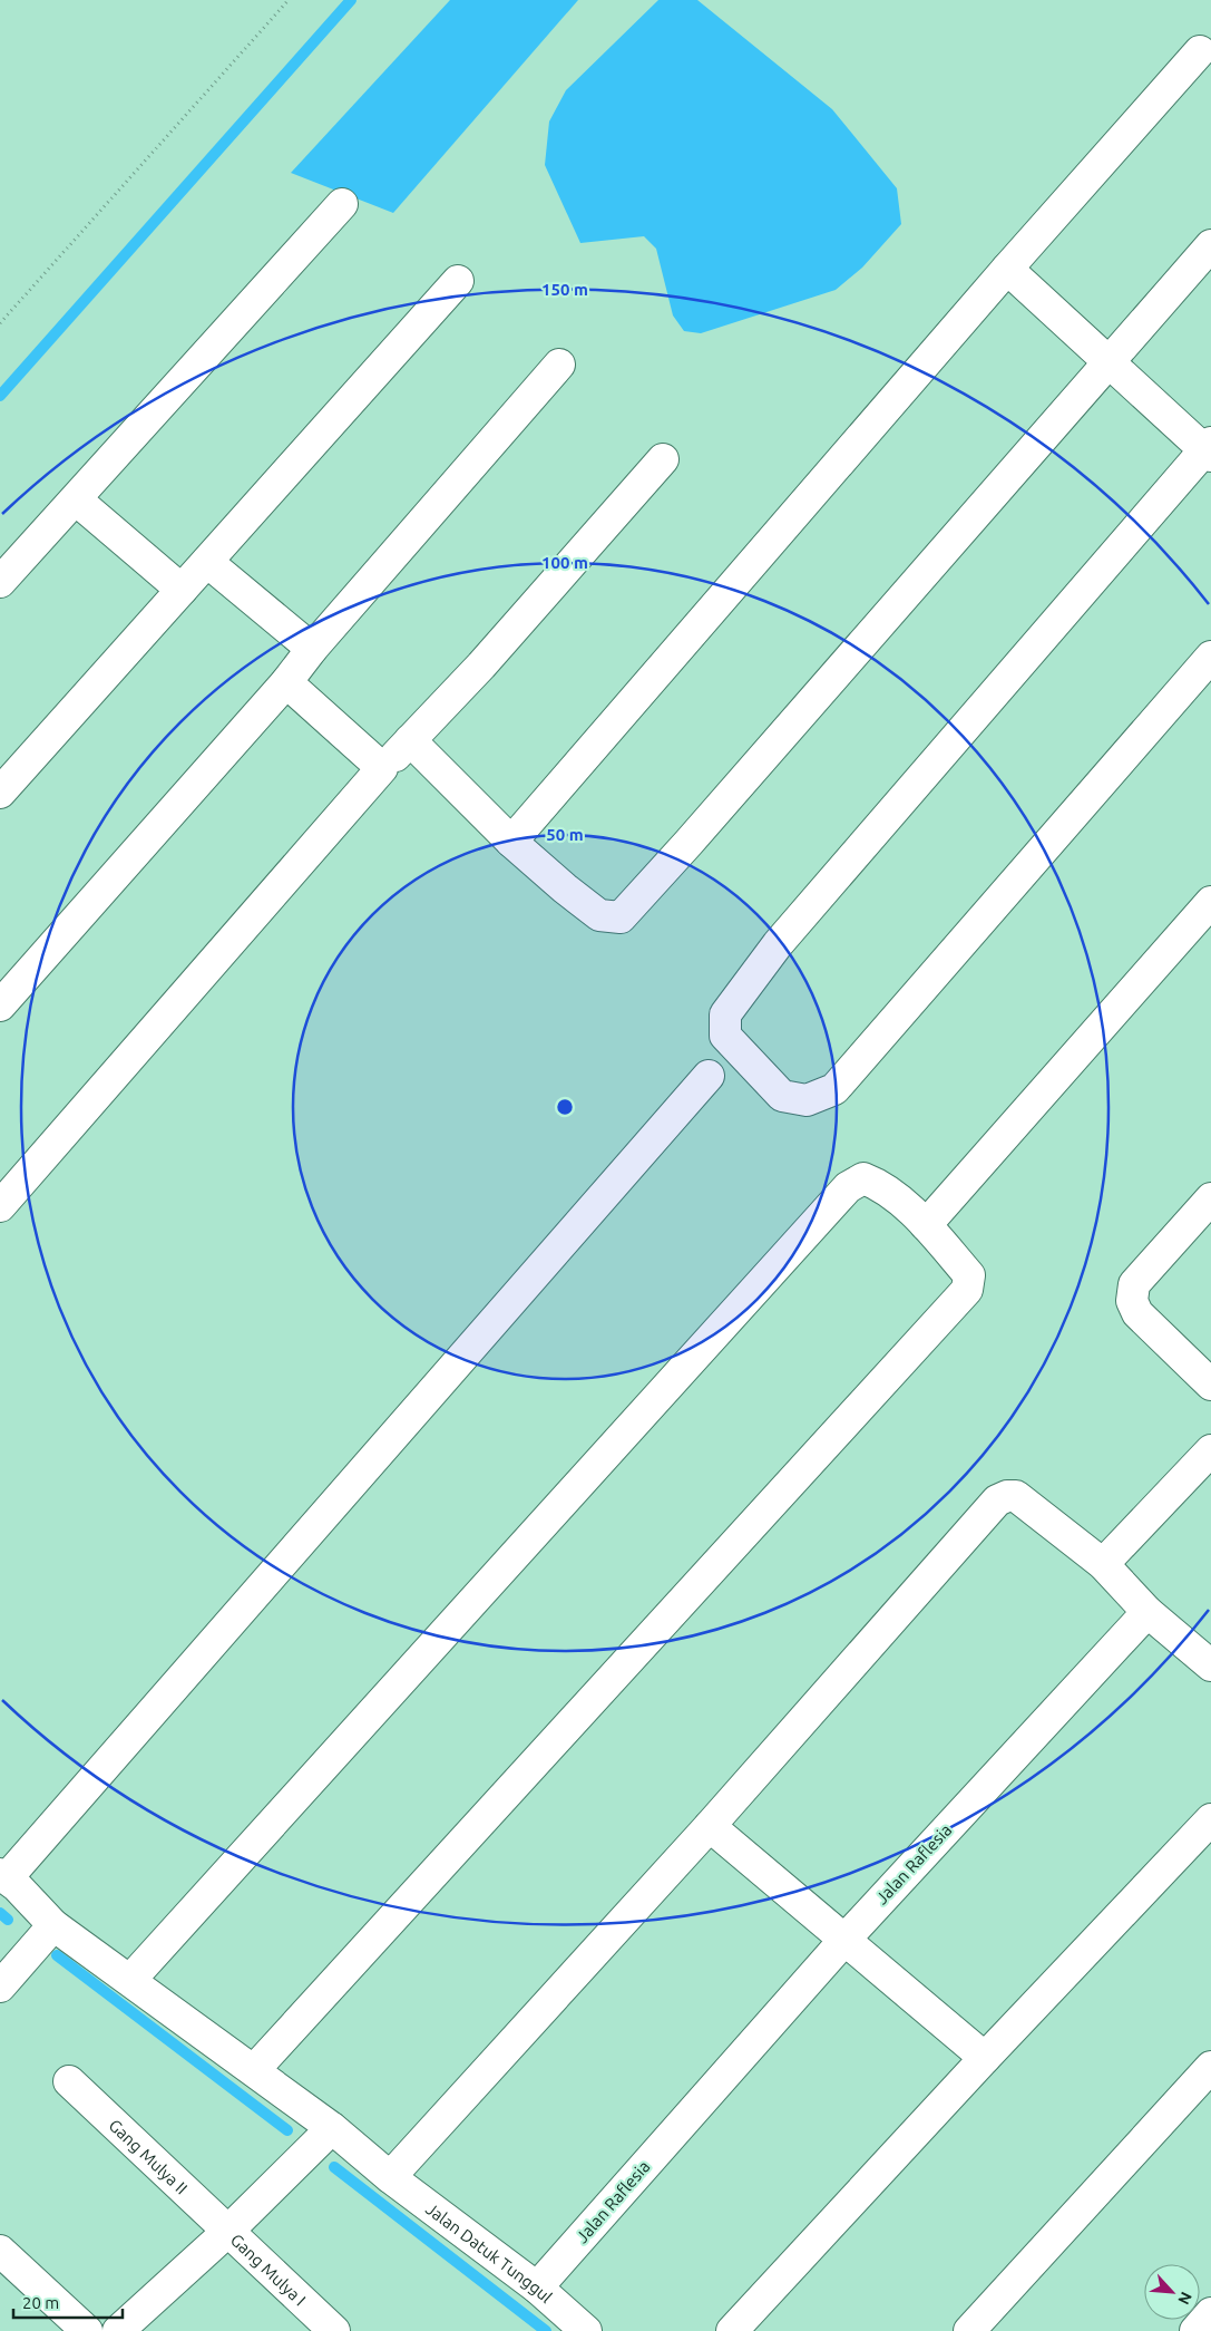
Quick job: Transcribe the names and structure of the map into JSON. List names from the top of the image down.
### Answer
{
  "streets": {
    "street": [
      "Jalan Raflesia",
      "Gang Mulya II",
      "Jalan Datuk Tunggul",
      "Gang Mulya I"
    ]
  },
  "crossings": [
    ["Jalan Raflesia", "Jalan Datuk Tunggul"],
    ["Gang Mulya II", "Gang Mulya I"]
  ],
  "scale_bar": "20 m",
  "north": "bottom right",
  "rings": ["150 m", "100 m", "50 m"]
}
